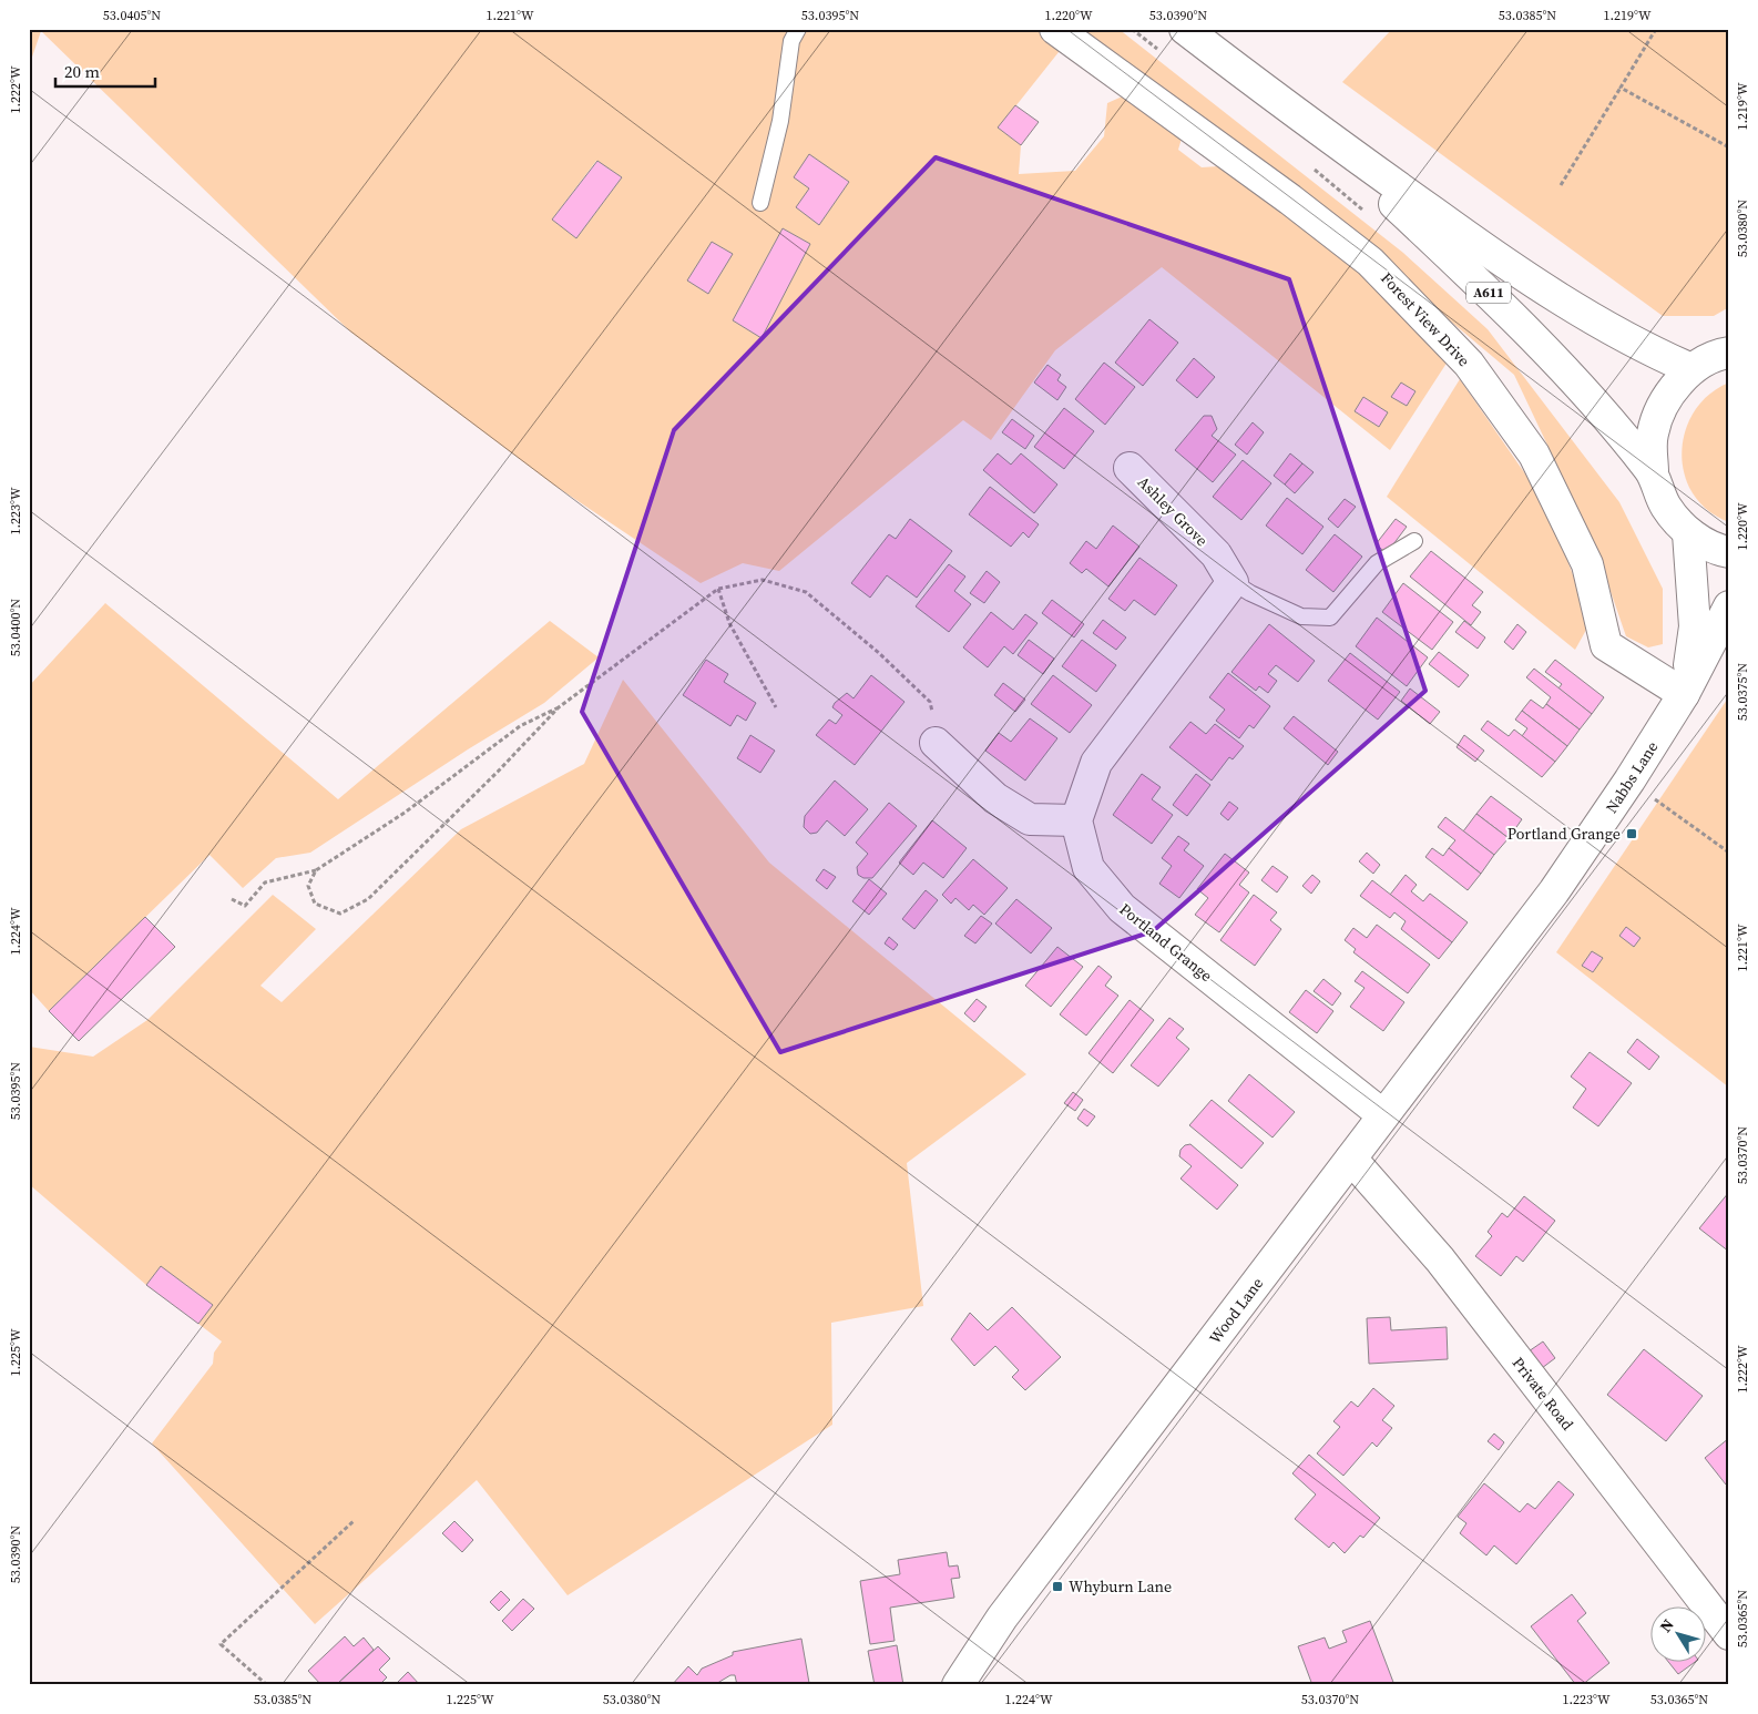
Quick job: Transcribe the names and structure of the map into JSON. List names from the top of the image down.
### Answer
{
  "streets": {
    "street": [
      "A611",
      "Forest View Drive",
      "Ashley Grove",
      "Nabbs Lane",
      "Portland Grange",
      "Wood Lane",
      "Private Road"
    ]
  },
  "crossings": [
    ["A611", "Nabbs Lane"],
    ["Forest View Drive", "Nabbs Lane"],
    ["Nabbs Lane", "Wood Lane"],
    ["Portland Grange", "Wood Lane"],
    ["Wood Lane", "Private Road"]
  ],
  "places": {
    "transit": ["Portland Grange", "Whyburn Lane"]
  },
  "scale_bar": "20 m",
  "north": "top left",
  "coordinates": [
    "53.0405°N",
    "1.221°W",
    "53.0395°N",
    "1.220°W",
    "53.0390°N",
    "53.0385°N",
    "1.219°W",
    "1.222°W",
    "53.0380°N",
    "1.223°W",
    "53.0400°N",
    "53.0375°N",
    "1.224°W",
    "53.0370°N",
    "1.225°W",
    "53.0365°N"
  ]
}
